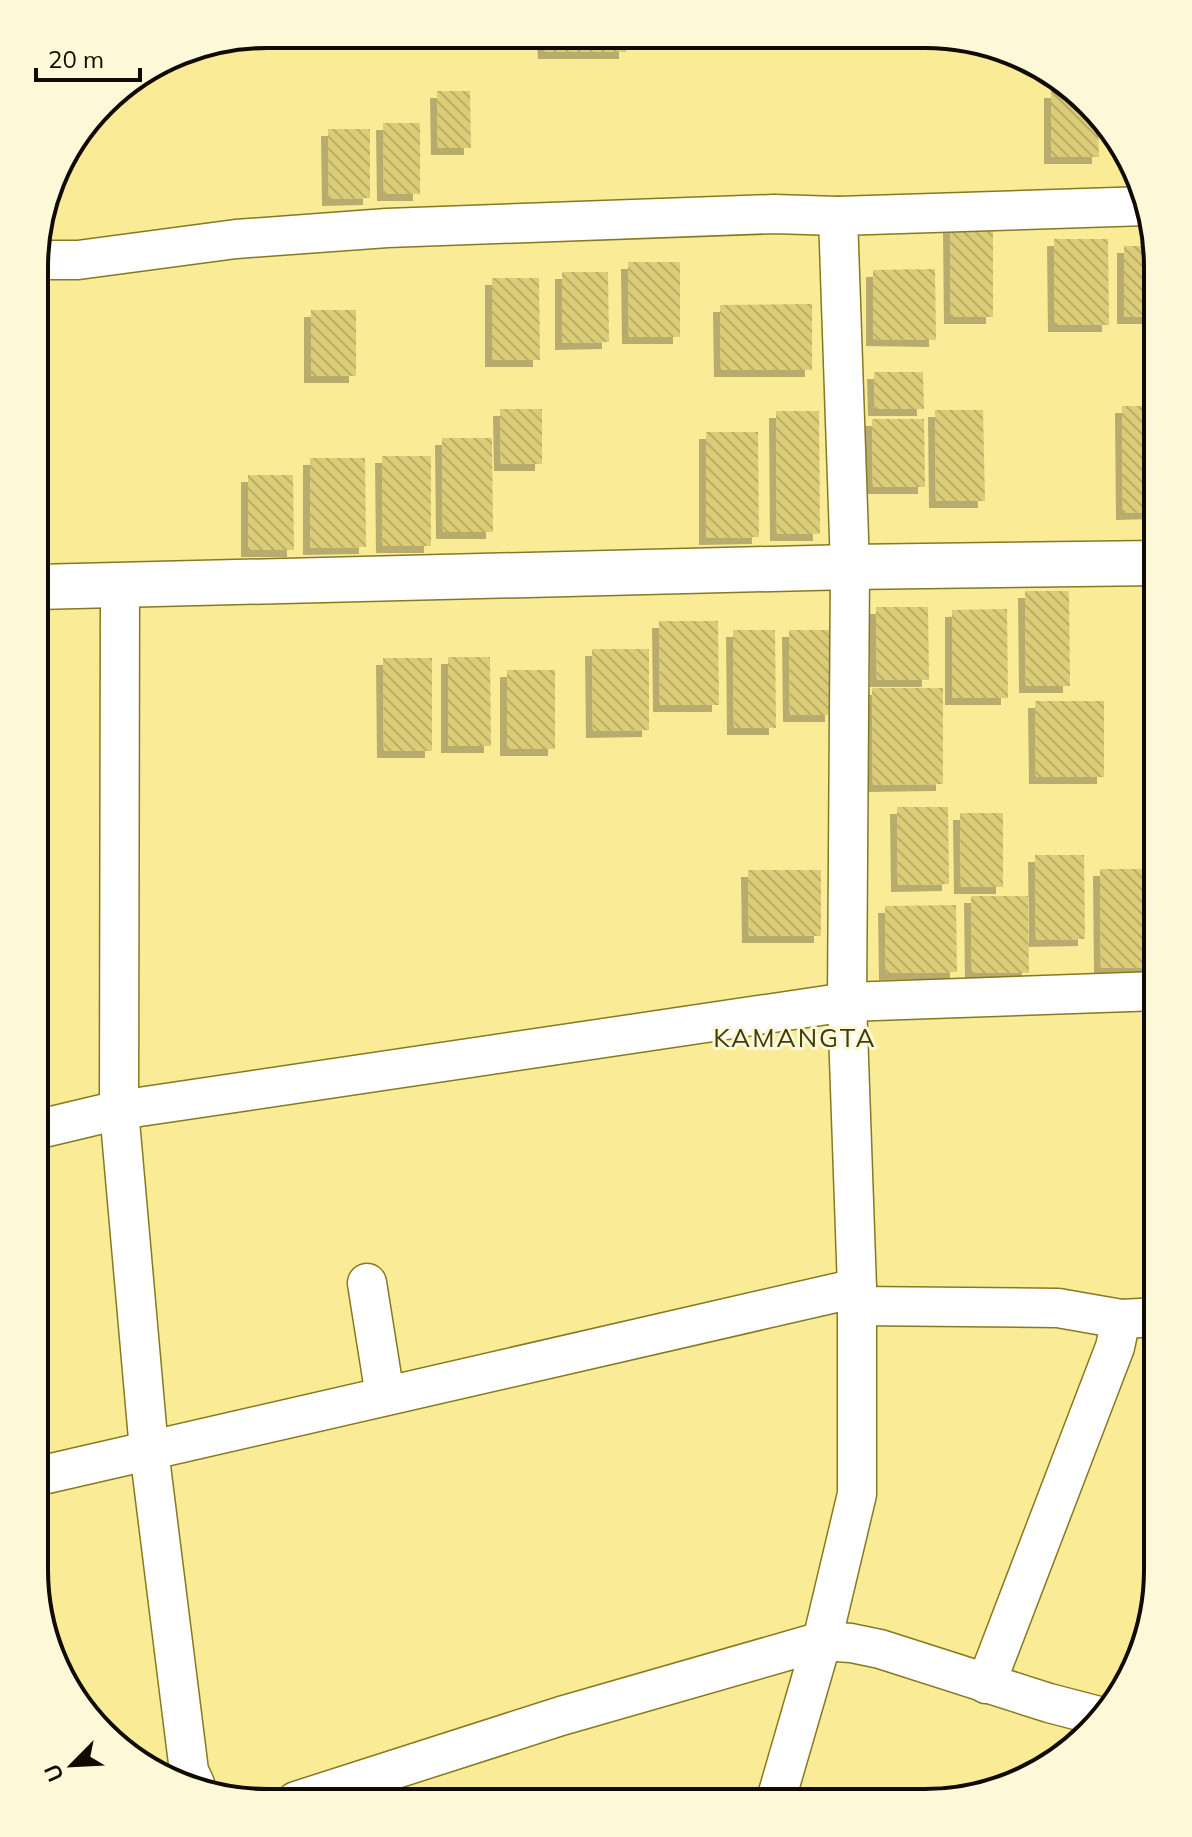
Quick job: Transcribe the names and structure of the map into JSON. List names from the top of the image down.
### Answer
{
  "districts": ["KAMANGTA"],
  "scale_bar": "20 m",
  "north": "bottom left"
}
